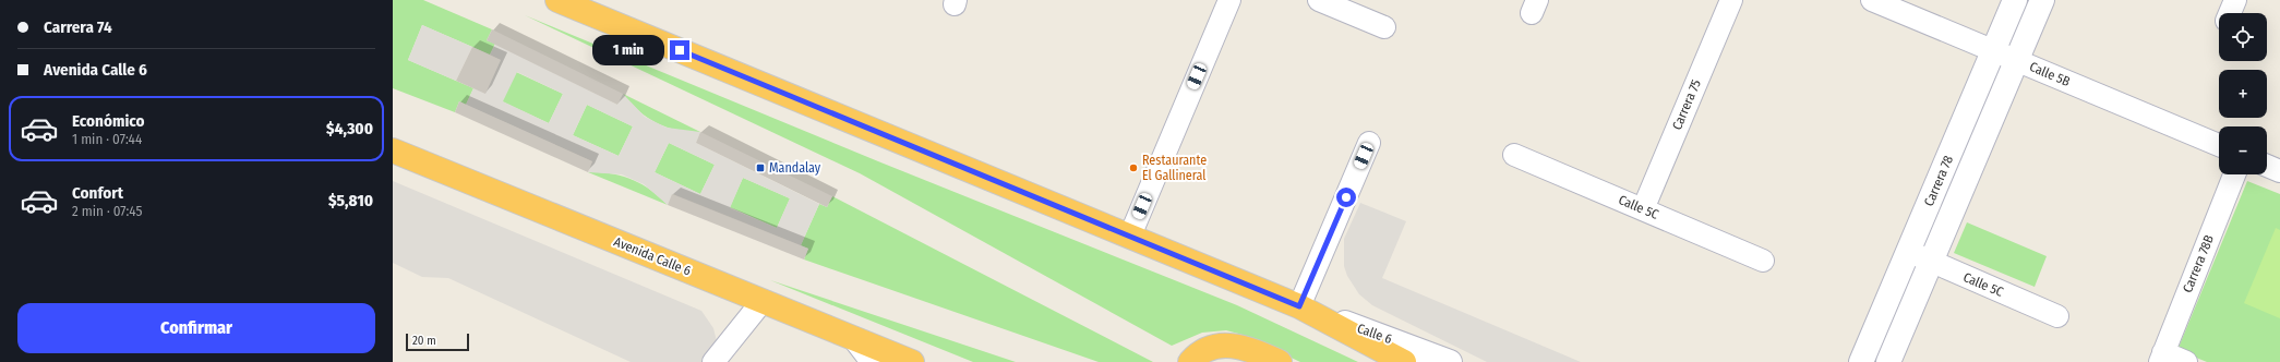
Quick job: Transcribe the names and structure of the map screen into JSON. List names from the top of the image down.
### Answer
{
  "streets": {
    "highway": ["Avenida Calle 6"],
    "street": [
      "Calle 5B",
      "Carrera 75",
      "Carrera 78",
      "Calle 5C",
      "Carrera 78B",
      "Calle 6"
    ]
  },
  "crossings": [
    ["Calle 5B", "Carrera 78"],
    ["Carrera 75", "Calle 5C"],
    ["Carrera 78", "Calle 5C"]
  ],
  "places": {
    "transit": ["Mandalay"],
    "other": ["Restaurante El Gallineral"]
  },
  "scale_bar": "20 m",
  "page": {
    "banner": ["Carrera 74", "Avenida Calle 6"],
    "map_buttons": ["+", "−"],
    "bubble": "1 min",
    "list": [
      {
        "name": "Económico",
        "note": "1 min · 07:44",
        "value": "$4,300"
      },
      {
        "name": "Confort",
        "note": "2 min · 07:45",
        "value": "$5,810"
      }
    ],
    "buttons": "Confirmar",
    "scale": "20 m"
  }
}
